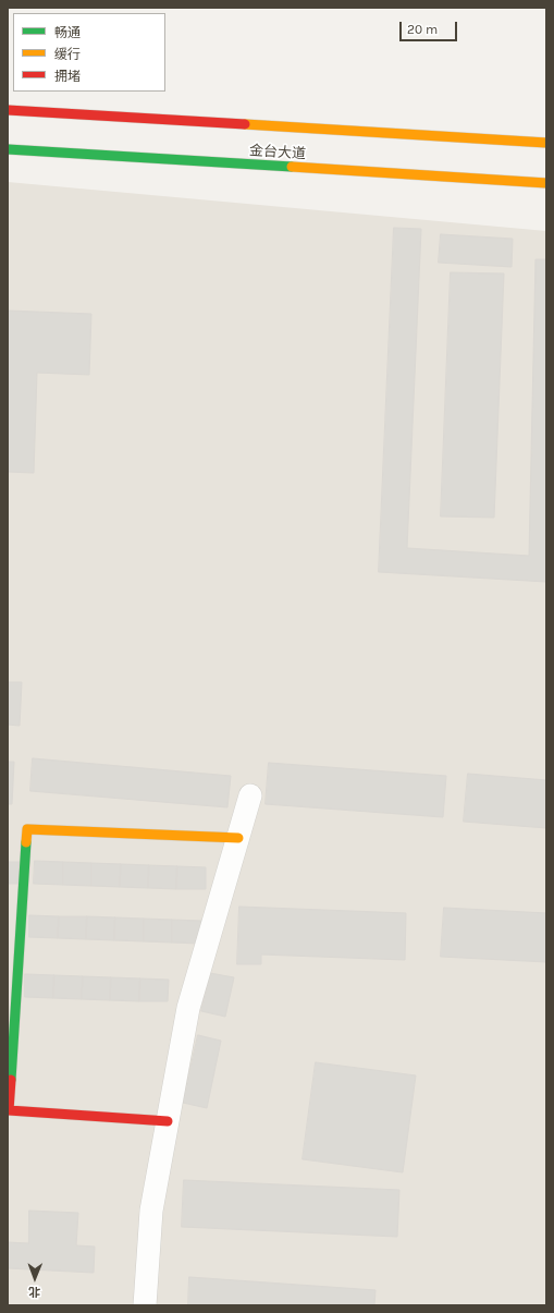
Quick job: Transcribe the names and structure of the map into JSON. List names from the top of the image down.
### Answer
{
  "streets": {
    "main road": ["金台大道"]
  },
  "legend": ["畅通", "缓行", "拥堵"],
  "scale_bar": "20 m",
  "north": "bottom"
}
